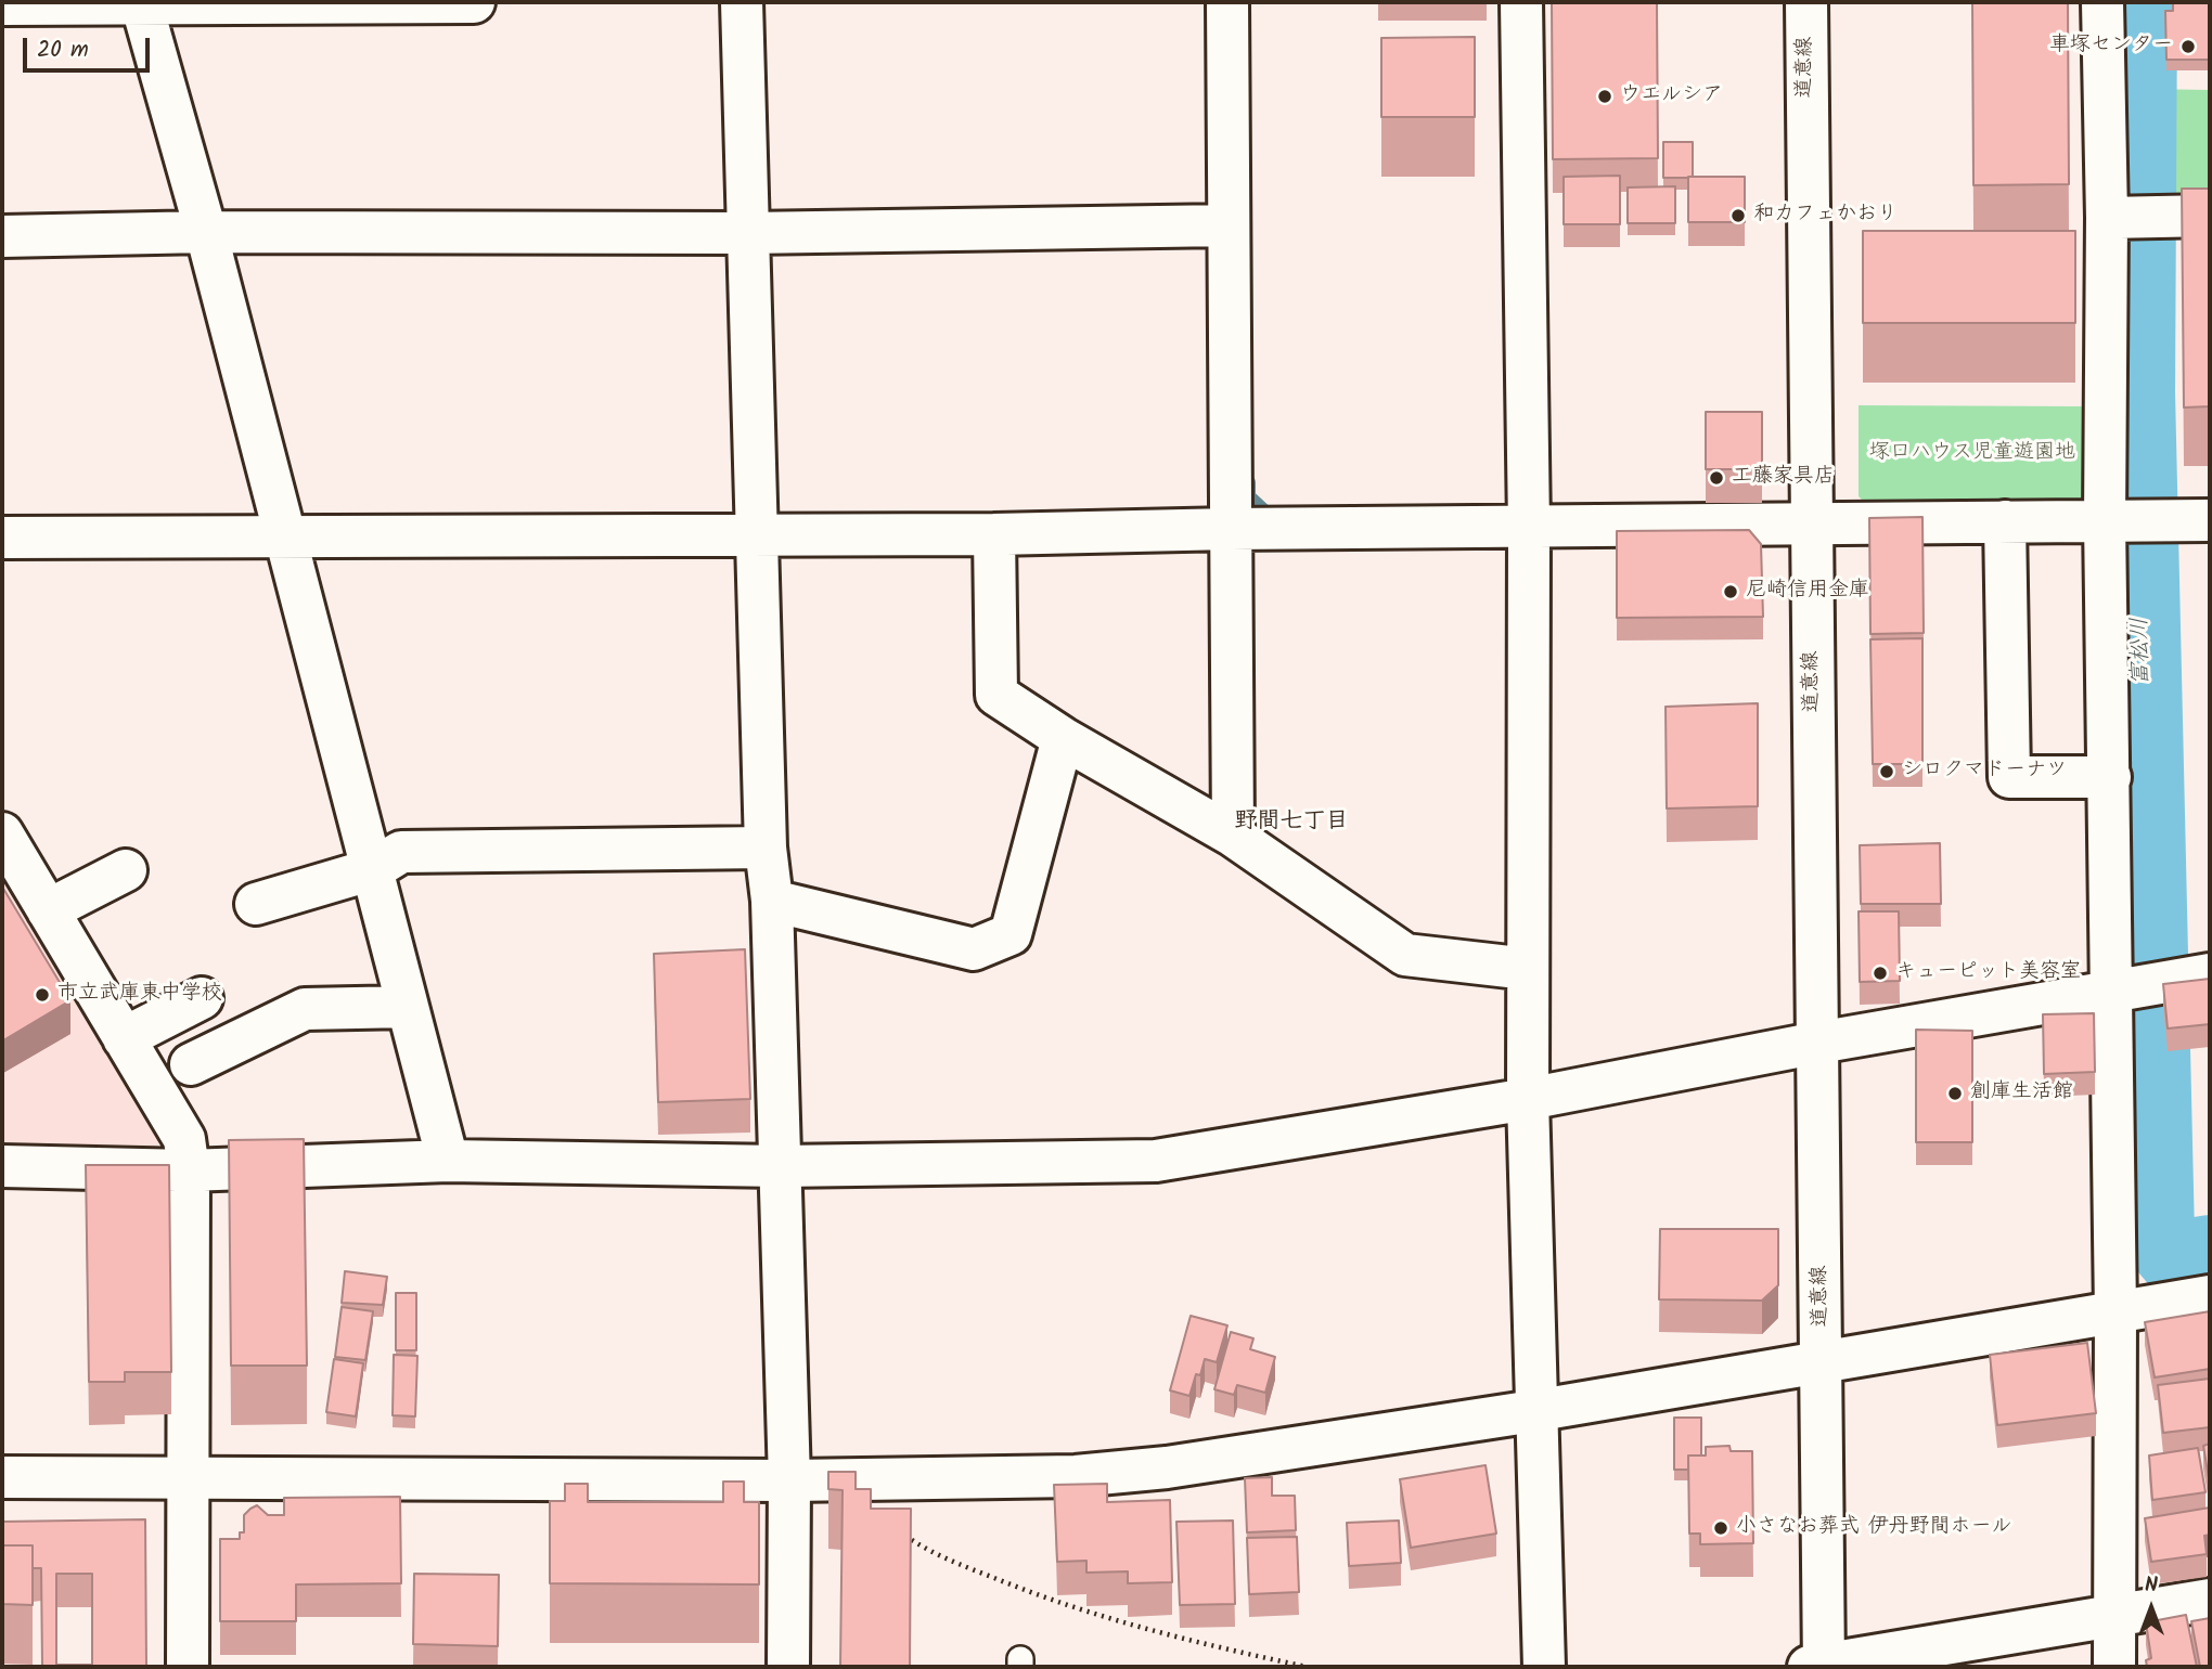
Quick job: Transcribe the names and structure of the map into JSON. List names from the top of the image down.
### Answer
{
  "streets": {
    "street": ["道意線"]
  },
  "districts": ["野間七丁目"],
  "water": ["富松川"],
  "parks": ["塚口ハウス児童遊園地"],
  "places": [
    "車塚センター",
    "ウエルシア",
    "和カフェかおり",
    "工藤家具店",
    "尼崎信用金庫",
    "シロクマドーナツ",
    "キューピット美容室",
    "市立武庫東中学校",
    "創庫生活館",
    "小さなお葬式 伊丹野間ホール"
  ],
  "scale_bar": "20 m",
  "north": "top"
}
